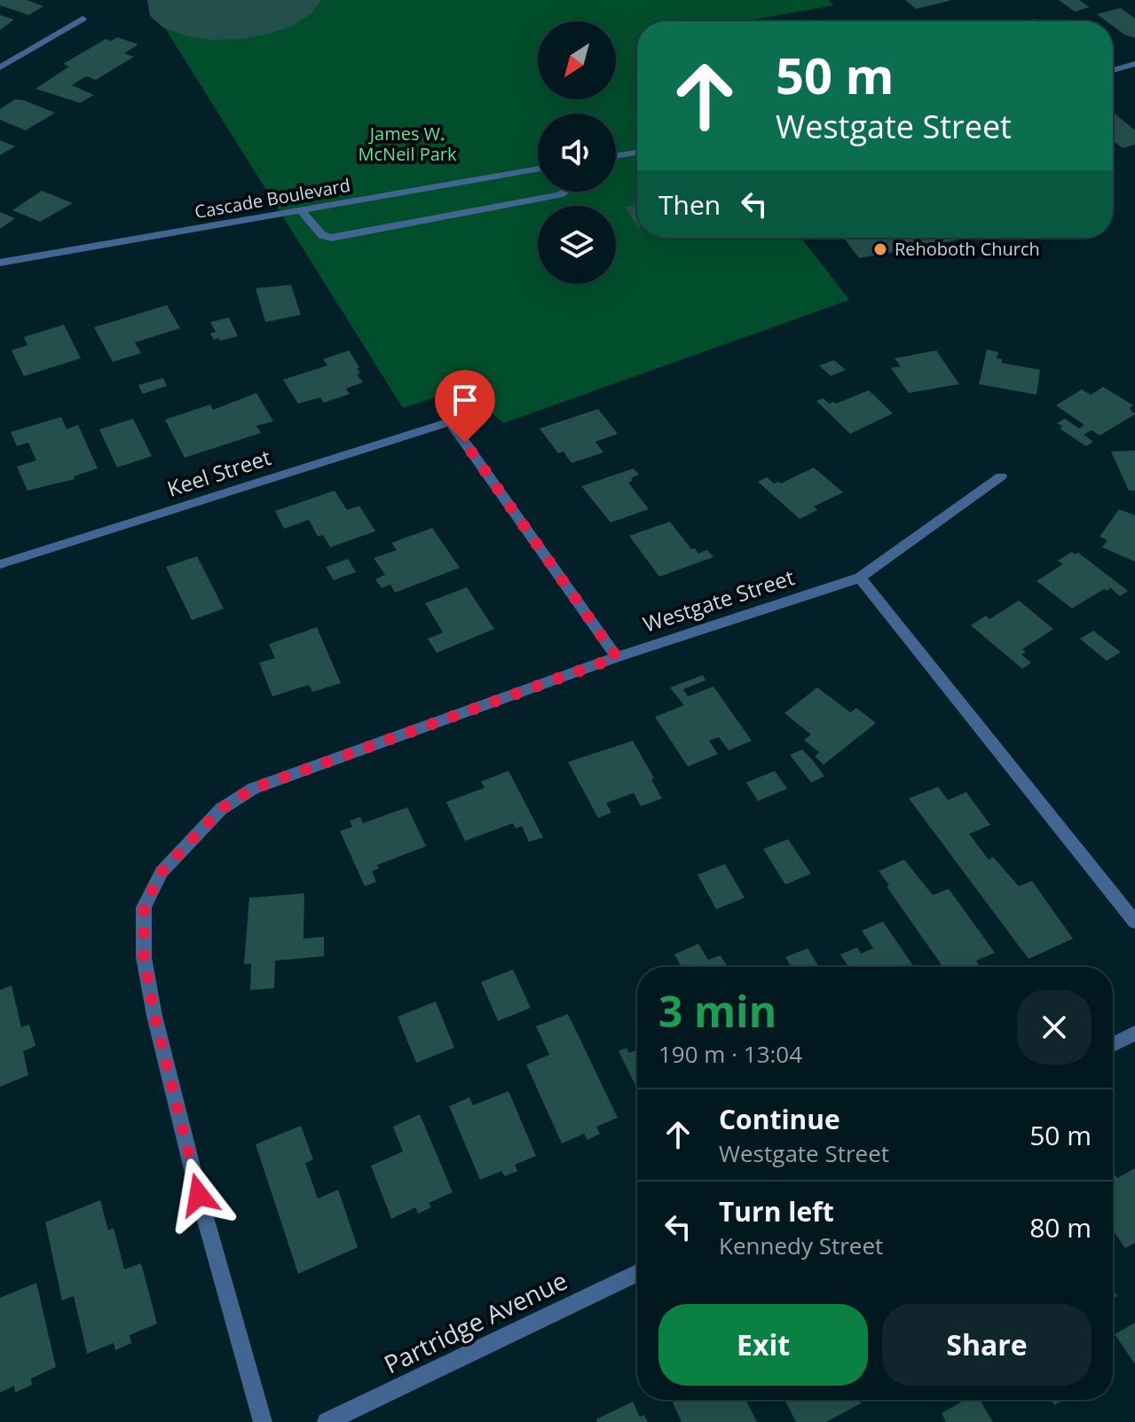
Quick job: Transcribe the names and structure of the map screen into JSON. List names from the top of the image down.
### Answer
{
  "streets": {
    "street": [
      "Cascade Boulevard",
      "Keel Street",
      "Westgate Street",
      "Partridge Avenue"
    ]
  },
  "crossings": [
    ["Keel Street", "Westgate Street"]
  ],
  "parks": ["James W. McNeil Park"],
  "places": ["Rehoboth Church"],
  "north": "bottom left",
  "page": {
    "turn": ["50 m", "Westgate Street"],
    "then": "Then",
    "heading": ["3 min", "190 m · 13:04"],
    "list": [
      {
        "name": "Continue",
        "note": "Westgate Street",
        "value": "50 m"
      },
      {
        "name": "Turn left",
        "note": "Kennedy Street",
        "value": "80 m"
      }
    ],
    "buttons": ["Exit", "Share"]
  }
}
